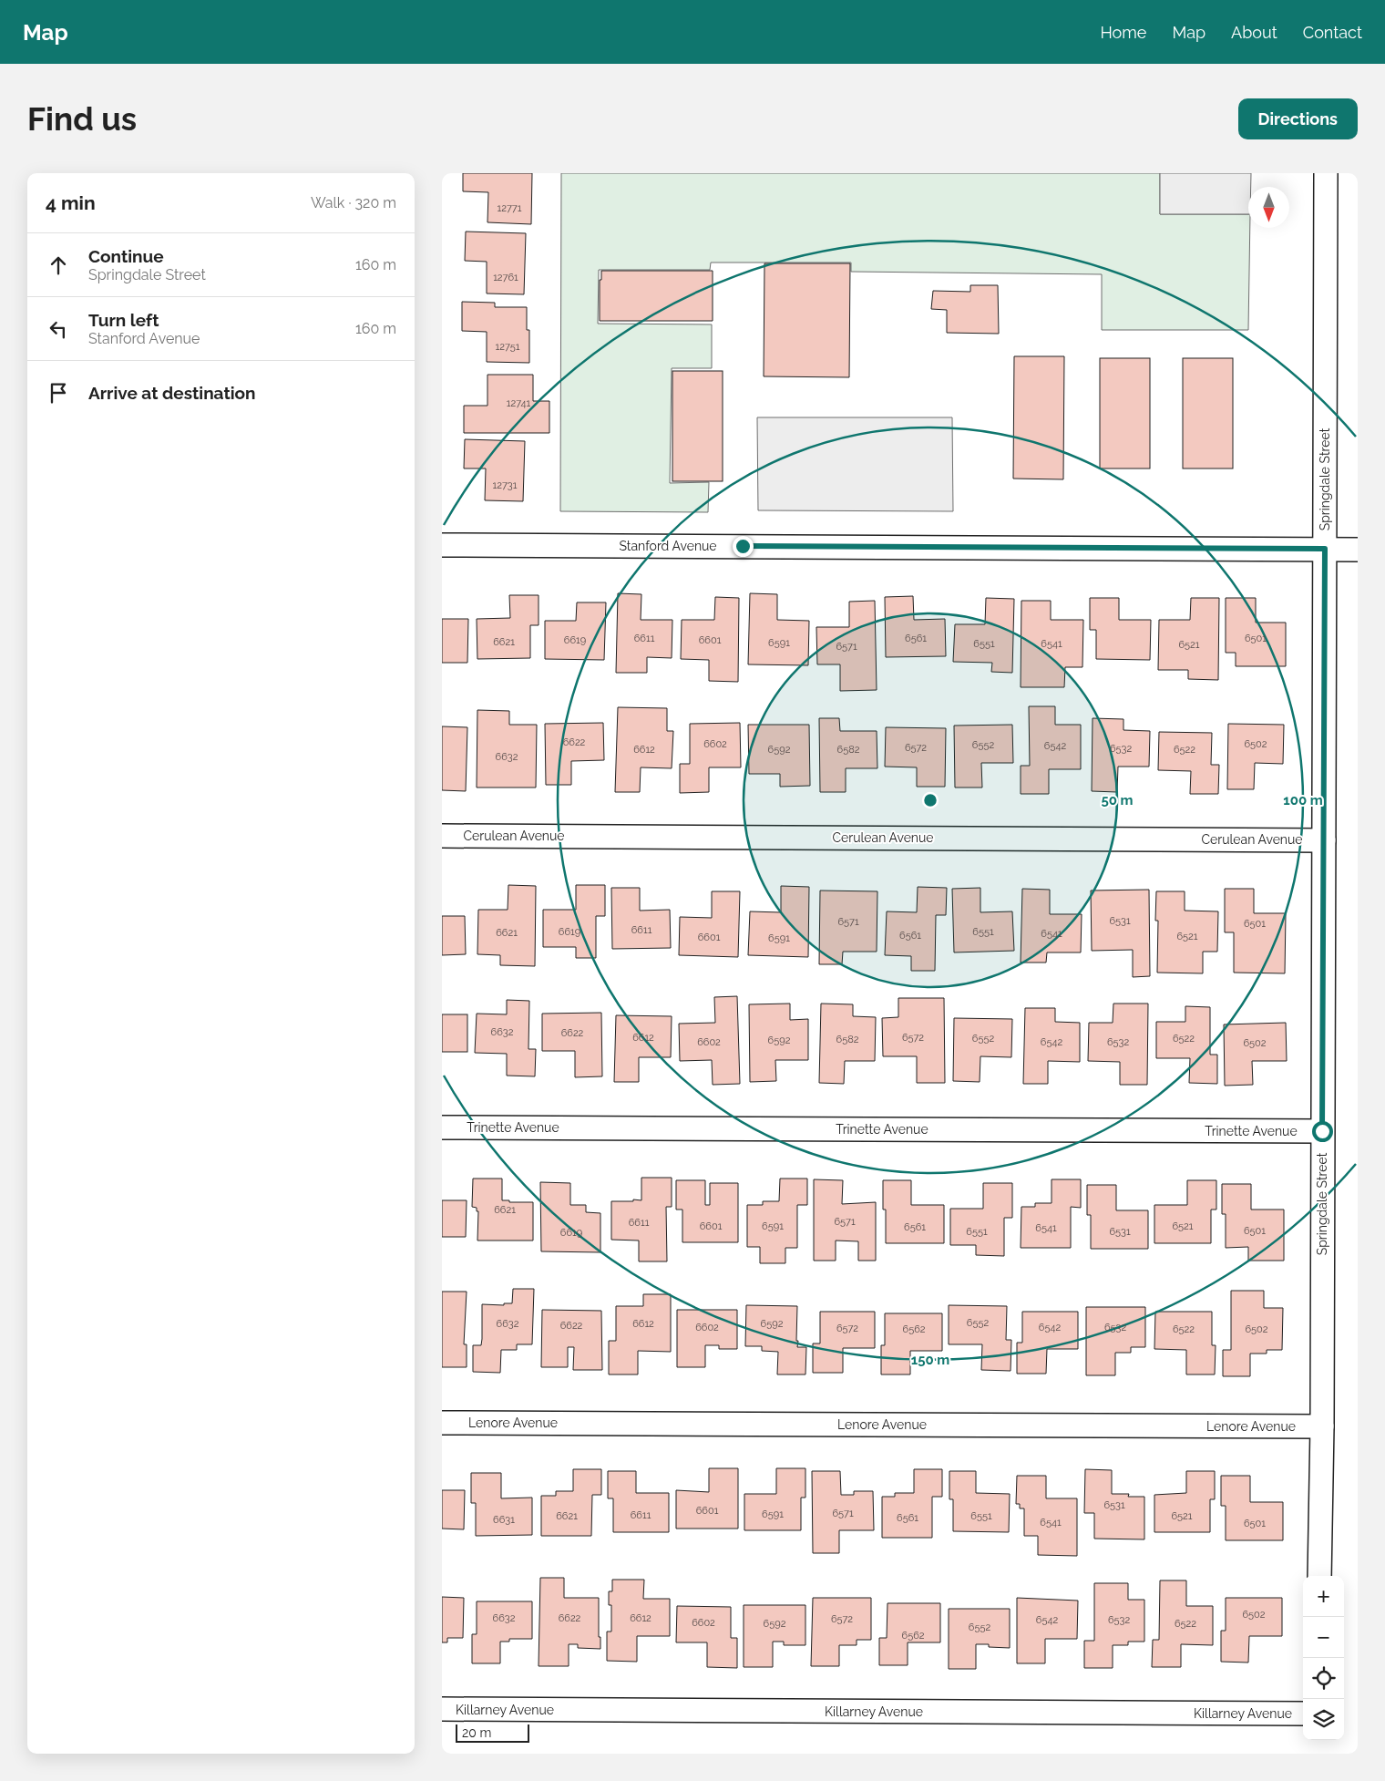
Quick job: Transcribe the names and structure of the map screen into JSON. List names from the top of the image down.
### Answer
{
  "streets": {
    "street": [
      "Springdale Street",
      "Stanford Avenue",
      "Cerulean Avenue",
      "Trinette Avenue",
      "Lenore Avenue",
      "Killarney Avenue"
    ]
  },
  "crossings": [
    ["Springdale Street", "Stanford Avenue"],
    ["Springdale Street", "Cerulean Avenue"],
    ["Springdale Street", "Trinette Avenue"],
    ["Springdale Street", "Lenore Avenue"]
  ],
  "house_numbers": [
    "12771",
    "12761",
    "12751",
    "12741",
    "12731",
    "6611",
    "6561",
    "6501",
    "6619",
    "6601",
    "6621",
    "6591",
    "6551",
    "6541",
    "6521",
    "6571",
    "6622",
    "6602",
    "6502",
    "6552",
    "6542",
    "6572",
    "6532",
    "6612",
    "6592",
    "6582",
    "6522",
    "6632",
    "6531",
    "6571",
    "6501",
    "6611",
    "6619",
    "6551",
    "6621",
    "6541",
    "6561",
    "6521",
    "6601",
    "6591",
    "6632",
    "6622",
    "6612",
    "6572",
    "6552",
    "6522",
    "6582",
    "6592",
    "6602",
    "6542",
    "6532",
    "6502",
    "6621",
    "6571",
    "6611",
    "6601",
    "6591",
    "6521",
    "6561",
    "6541",
    "6501",
    "6551",
    "6531",
    "6619",
    "6552",
    "6632",
    "6612",
    "6592",
    "6622",
    "6602",
    "6542",
    "6532",
    "6572",
    "6562",
    "6522",
    "6502",
    "6531",
    "6601",
    "6571",
    "6591",
    "6611",
    "6621",
    "6551",
    "6521",
    "6561",
    "6631",
    "6541",
    "6501",
    "6502",
    "6632",
    "6622",
    "6612",
    "6572",
    "6542",
    "6532",
    "6602",
    "6592",
    "6522",
    "6552",
    "6562"
  ],
  "scale_bar": "20 m",
  "north": "bottom",
  "page": {
    "header": "Map",
    "nav": [
      "Home",
      "Map",
      "About",
      "Contact"
    ],
    "buttons": "Directions",
    "title": "Find us",
    "heading": ["4 min", "Walk · 320 m"],
    "list": [
      ["Continue", "Springdale Street", "160 m"],
      ["Turn left", "Stanford Avenue", "160 m"],
      "Arrive at destination"
    ],
    "map_buttons": ["+", "−"],
    "scale": "20 m"
  },
  "rings": ["50 m", "100 m", "150 m"]
}
